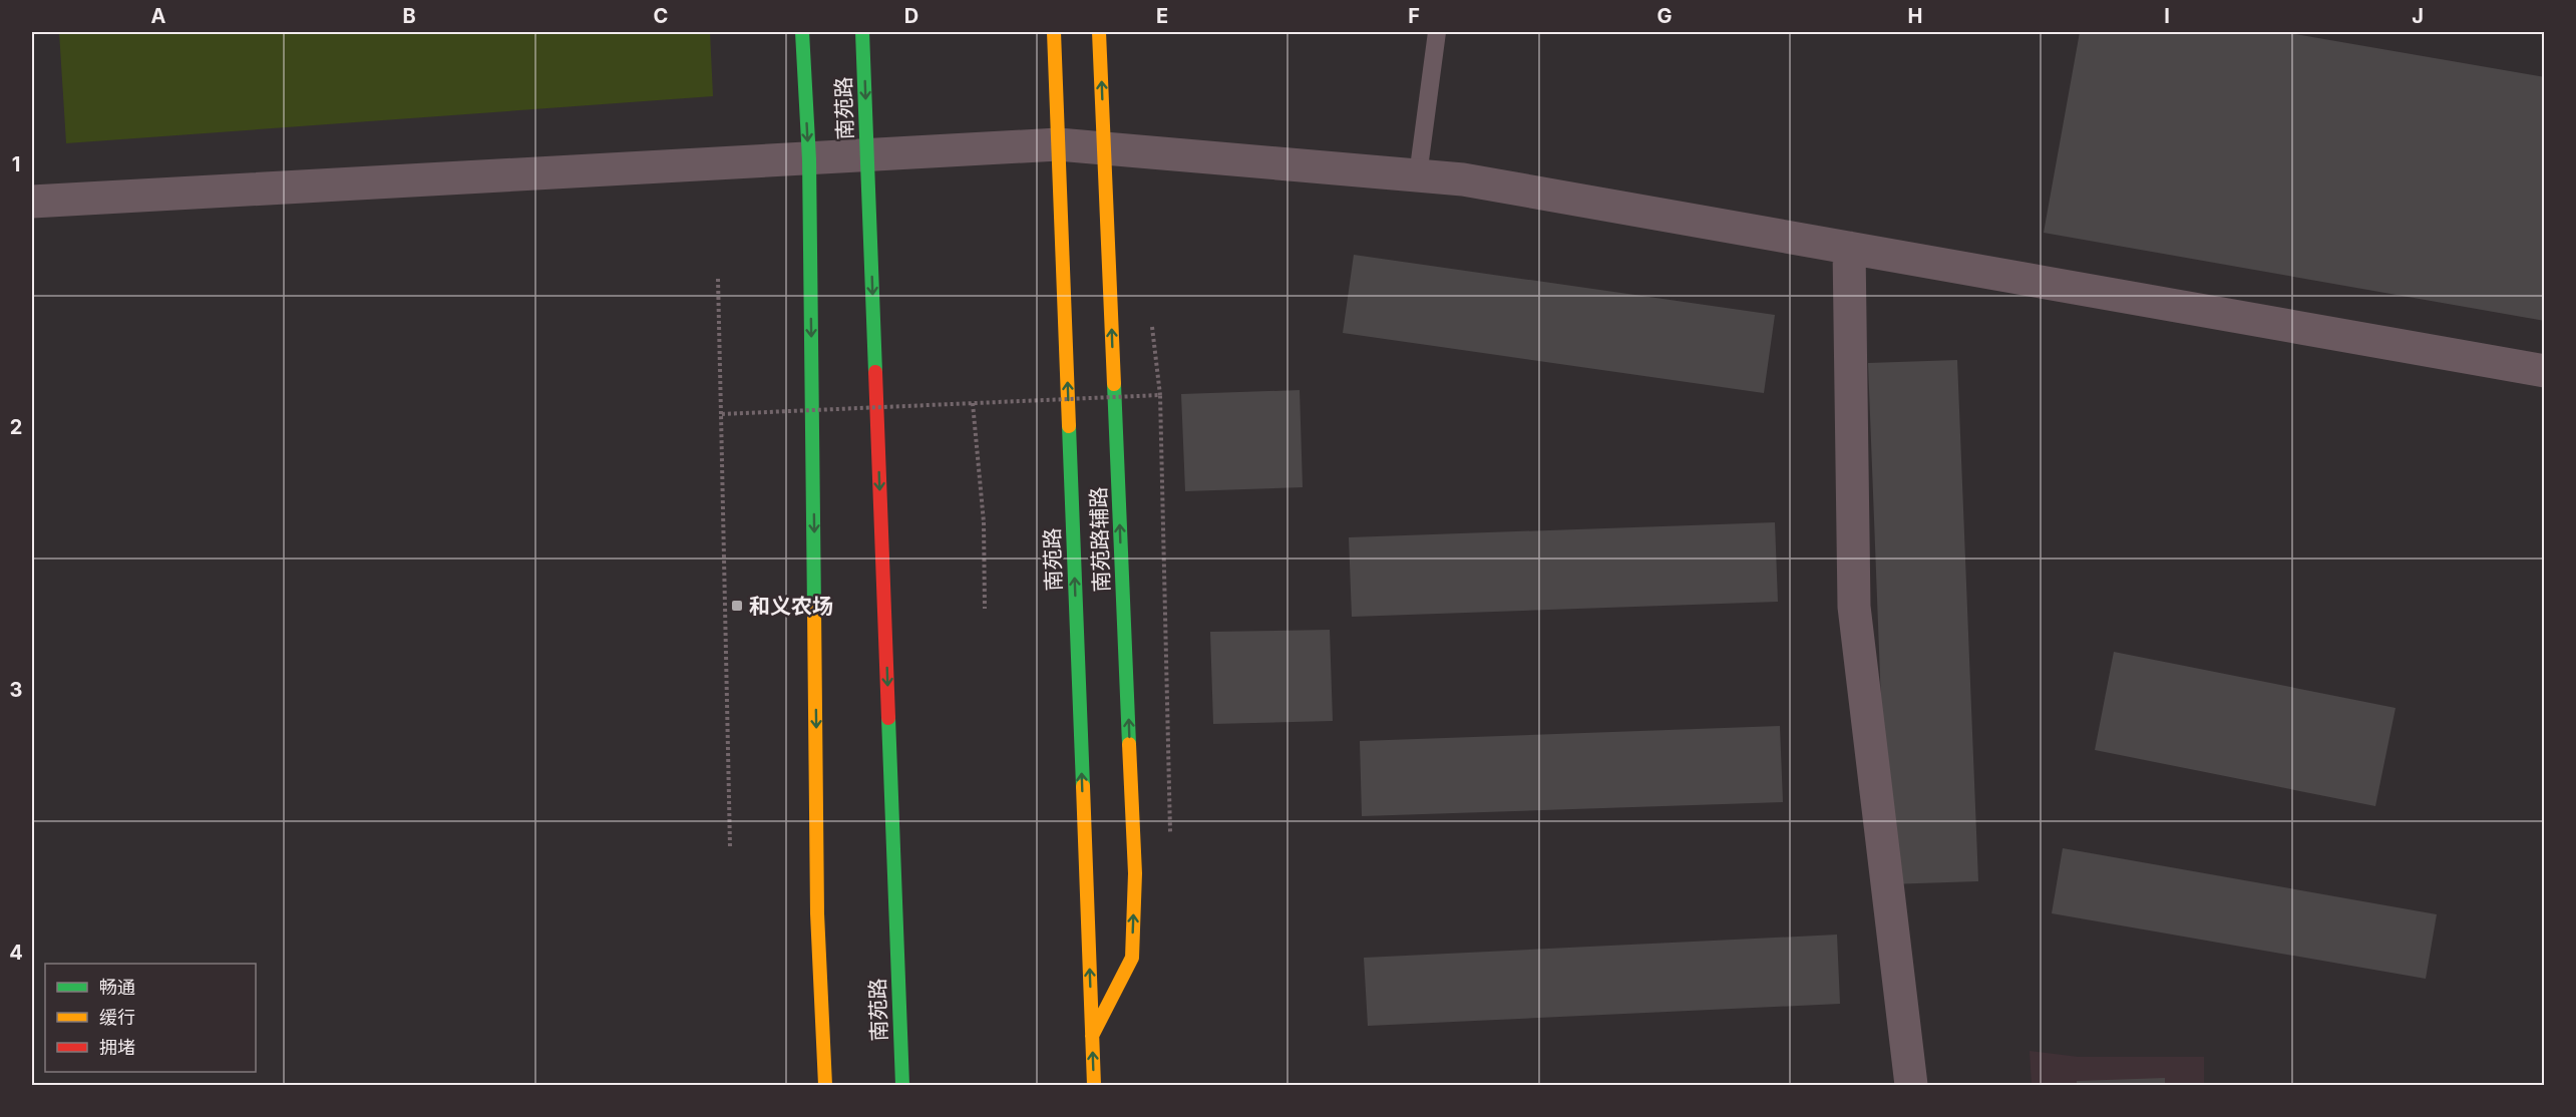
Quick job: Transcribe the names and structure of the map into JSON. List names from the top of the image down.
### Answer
{
  "streets": {
    "main road": ["南苑路", "南苑路辅路"]
  },
  "crossings": [
    ["南苑路", "南苑路辅路"]
  ],
  "one_way": ["南苑路辅路"],
  "places": {
    "transit": ["和义农场"]
  },
  "legend": ["畅通", "缓行", "拥堵"],
  "grid": {
    "columns": [
      "A",
      "B",
      "C",
      "D",
      "E",
      "F",
      "G",
      "H",
      "I",
      "J"
    ],
    "rows": [
      "1",
      "2",
      "3",
      "4"
    ]
  }
}
